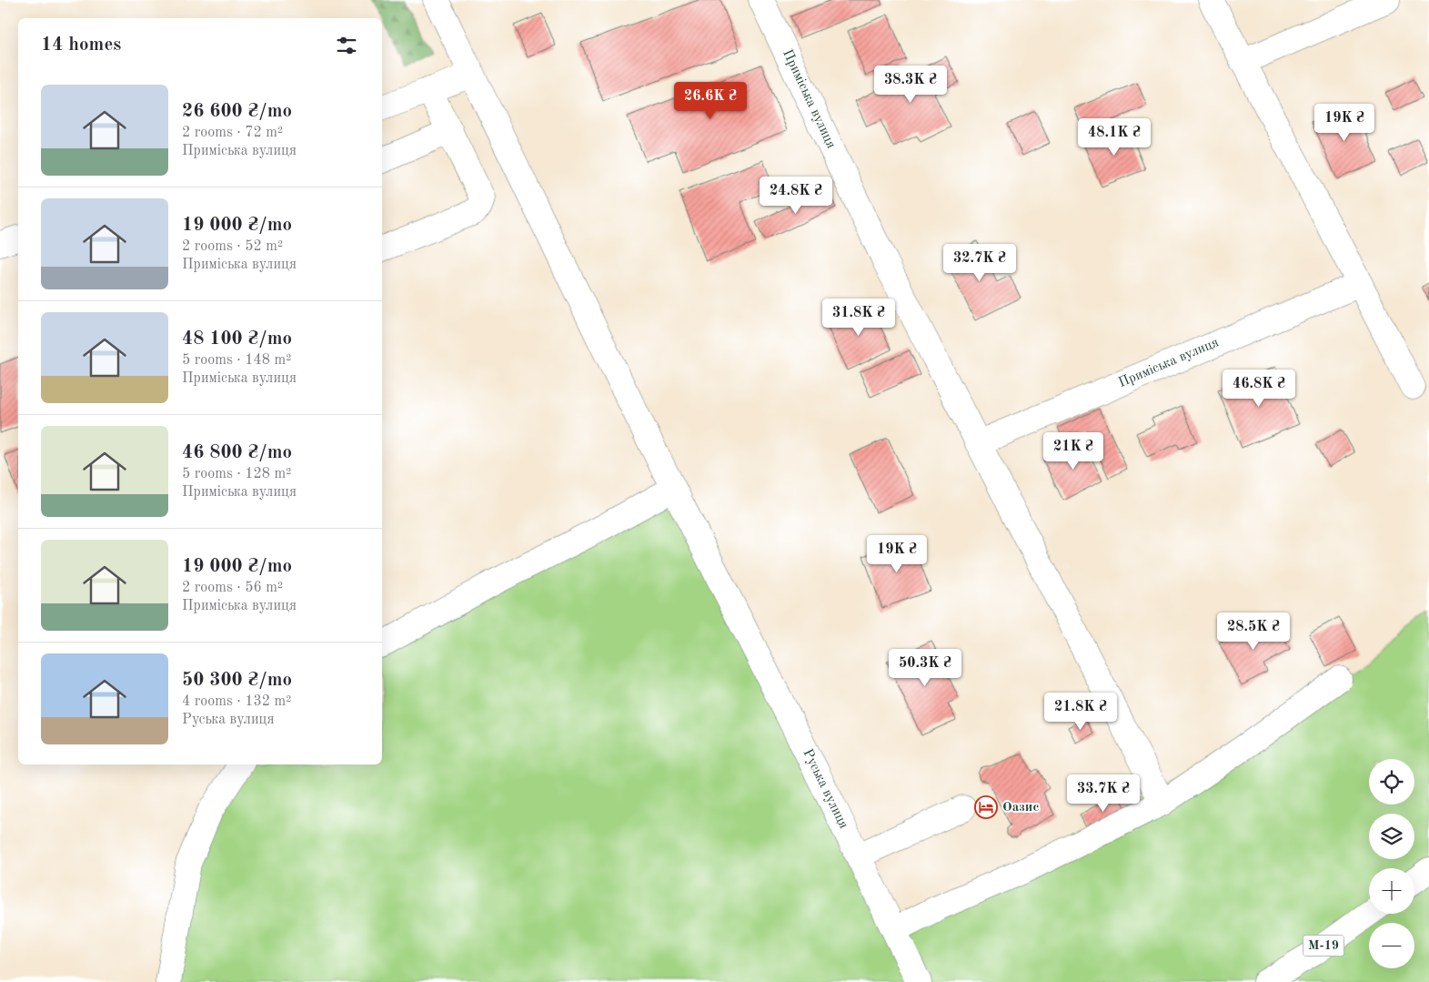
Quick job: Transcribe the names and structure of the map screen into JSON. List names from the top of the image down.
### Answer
{
  "streets": {
    "main road": ["Приміська вулиця", "Руська вулиця", "М-19"]
  },
  "places": {
    "hotel": ["Оазис"]
  },
  "page": {
    "heading": "14 homes",
    "price": [
      "38.3K ₴",
      "26.6K ₴",
      "19K ₴",
      "48.1K ₴",
      "24.8K ₴",
      "32.7K ₴",
      "31.8K ₴",
      "46.8K ₴",
      "21K ₴",
      "19K ₴",
      "28.5K ₴",
      "50.3K ₴",
      "21.8K ₴",
      "33.7K ₴"
    ],
    "list": [
      {
        "name": "26 600 ₴/mo",
        "note": "2 rooms · 72 m² · Приміська вулиця"
      },
      {
        "name": "19 000 ₴/mo",
        "note": "2 rooms · 52 m² · Приміська вулиця"
      },
      {
        "name": "48 100 ₴/mo",
        "note": "5 rooms · 148 m² · Приміська вулиця"
      },
      {
        "name": "46 800 ₴/mo",
        "note": "5 rooms · 128 m² · Приміська вулиця"
      },
      {
        "name": "19 000 ₴/mo",
        "note": "2 rooms · 56 m² · Приміська вулиця"
      },
      {
        "name": "50 300 ₴/mo",
        "note": "4 rooms · 132 m² · Руська вулиця"
      }
    ],
    "map_buttons": ["+", "−"]
  }
}
